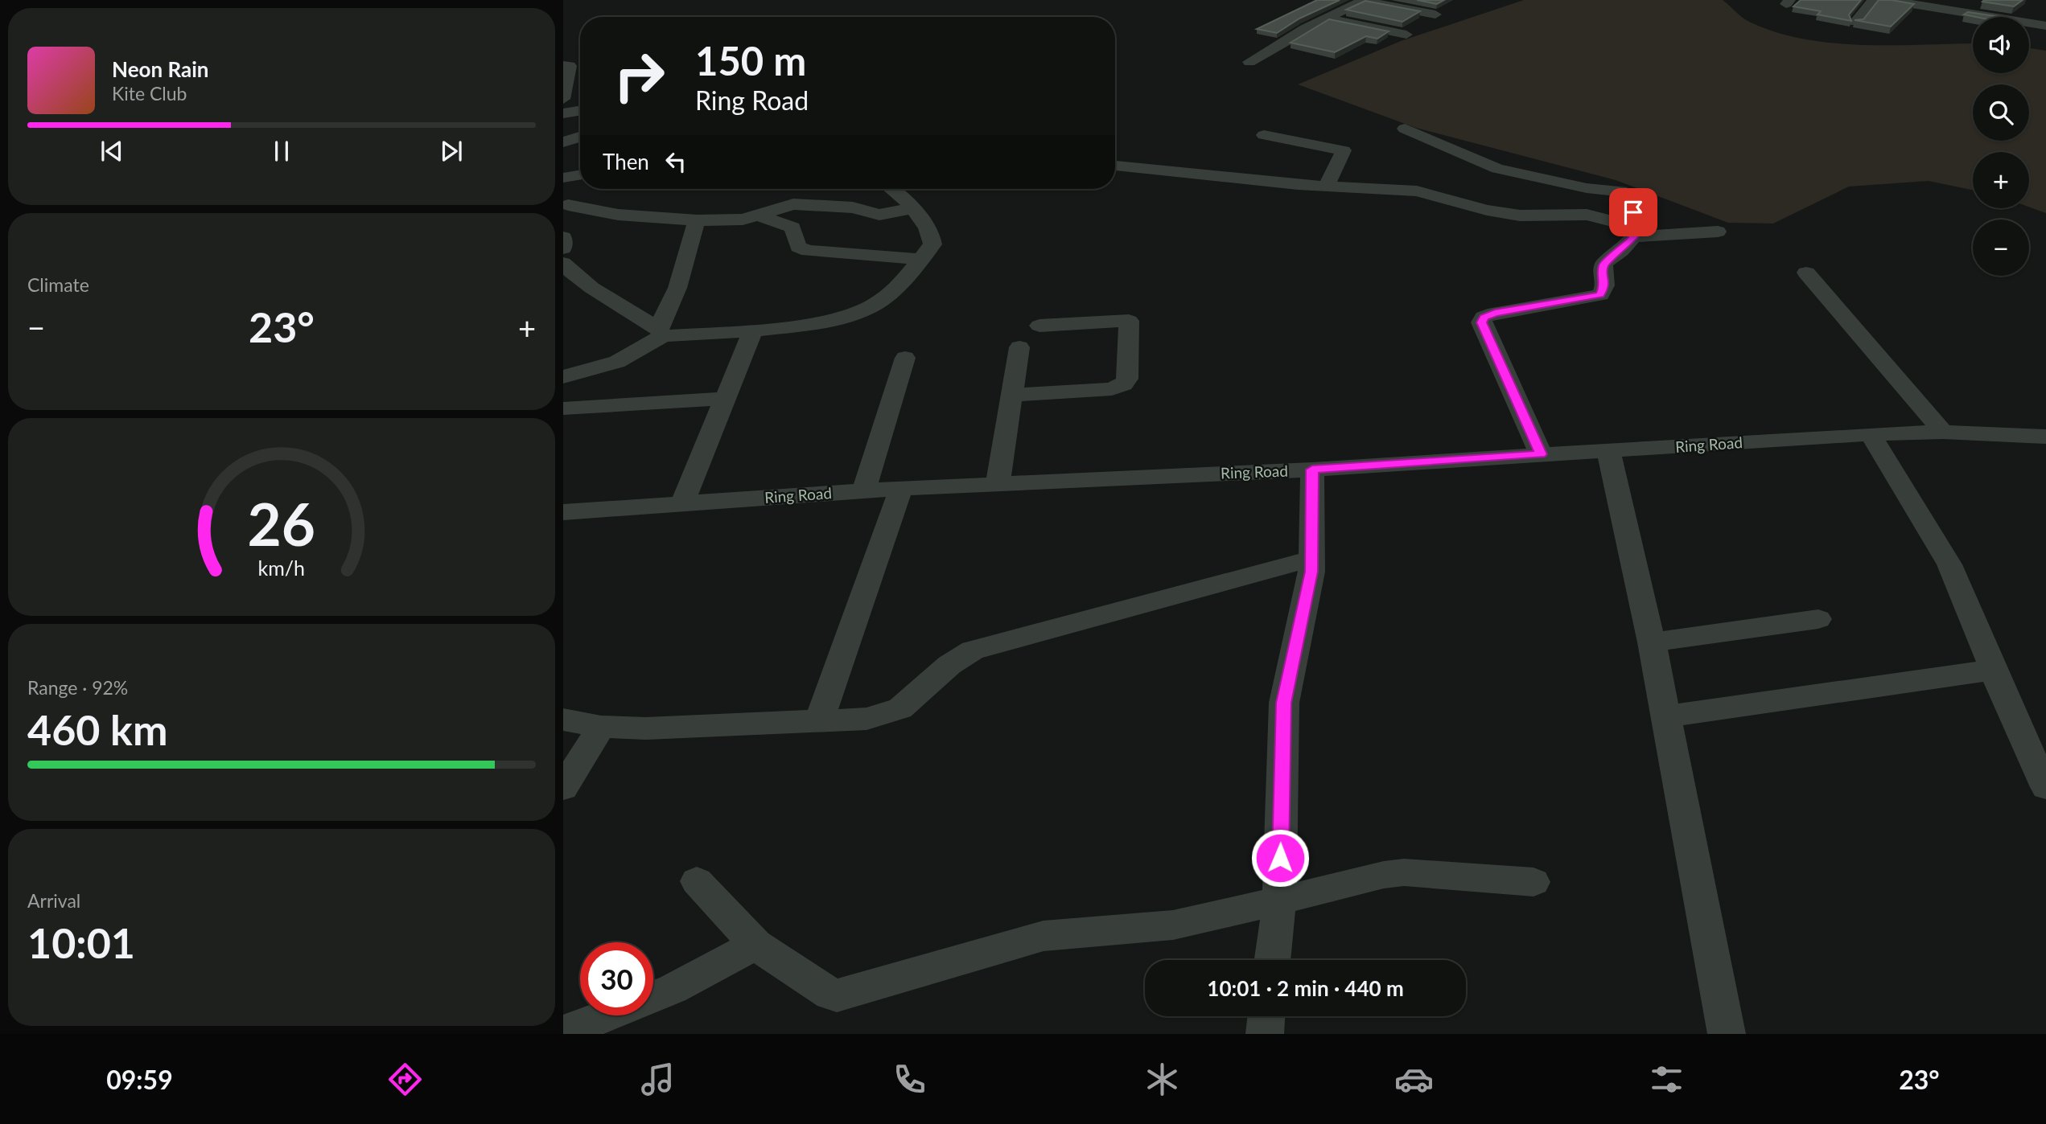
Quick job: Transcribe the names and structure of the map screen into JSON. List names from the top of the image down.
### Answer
{
  "streets": {
    "street": ["Ring Road"]
  },
  "page": {
    "map_buttons": ["+", "−"],
    "turn": ["150 m", "Ring Road"],
    "song": ["Neon Rain", "Kite Club"],
    "then": "Then",
    "tile": [
      "Climate",
      ["Range · 92%", "460 km"],
      ["Arrival", "10:01"]
    ],
    "heat": ["−", "23°", "+"],
    "limit": "30",
    "trip": "10:01 · 2 min · 440 m",
    "tabs": ["09:59", "23°"],
    "gauge": ["26", "km/h"]
  }
}
